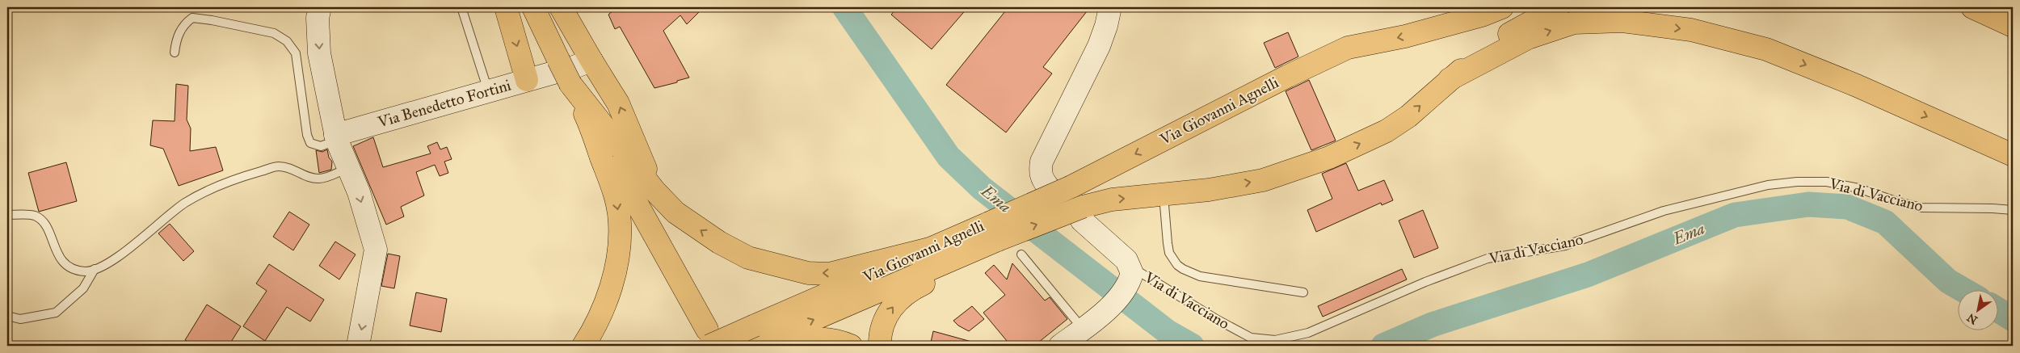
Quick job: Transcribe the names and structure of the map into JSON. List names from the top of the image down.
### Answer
{
  "streets": {
    "main road": ["Via Giovanni Agnelli"],
    "street": ["Via Benedetto Fortini", "Via di Vacciano"]
  },
  "crossings": [
    ["Via Giovanni Agnelli", "Via di Vacciano"]
  ],
  "water": ["Ema"],
  "north": "bottom left"
}
